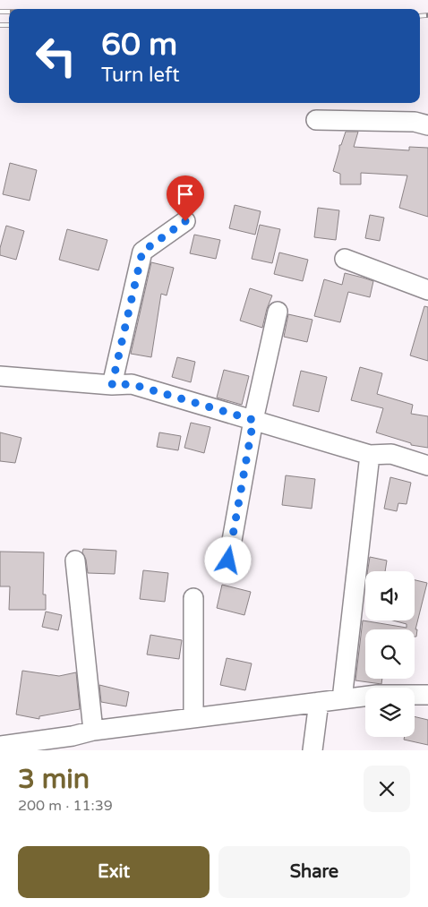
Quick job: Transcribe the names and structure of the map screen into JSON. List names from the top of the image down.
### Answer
{
  "page": {
    "turn": ["60 m", "Turn left"],
    "heading": ["3 min", "200 m · 11:39"],
    "buttons": ["Exit", "Share"]
  }
}
